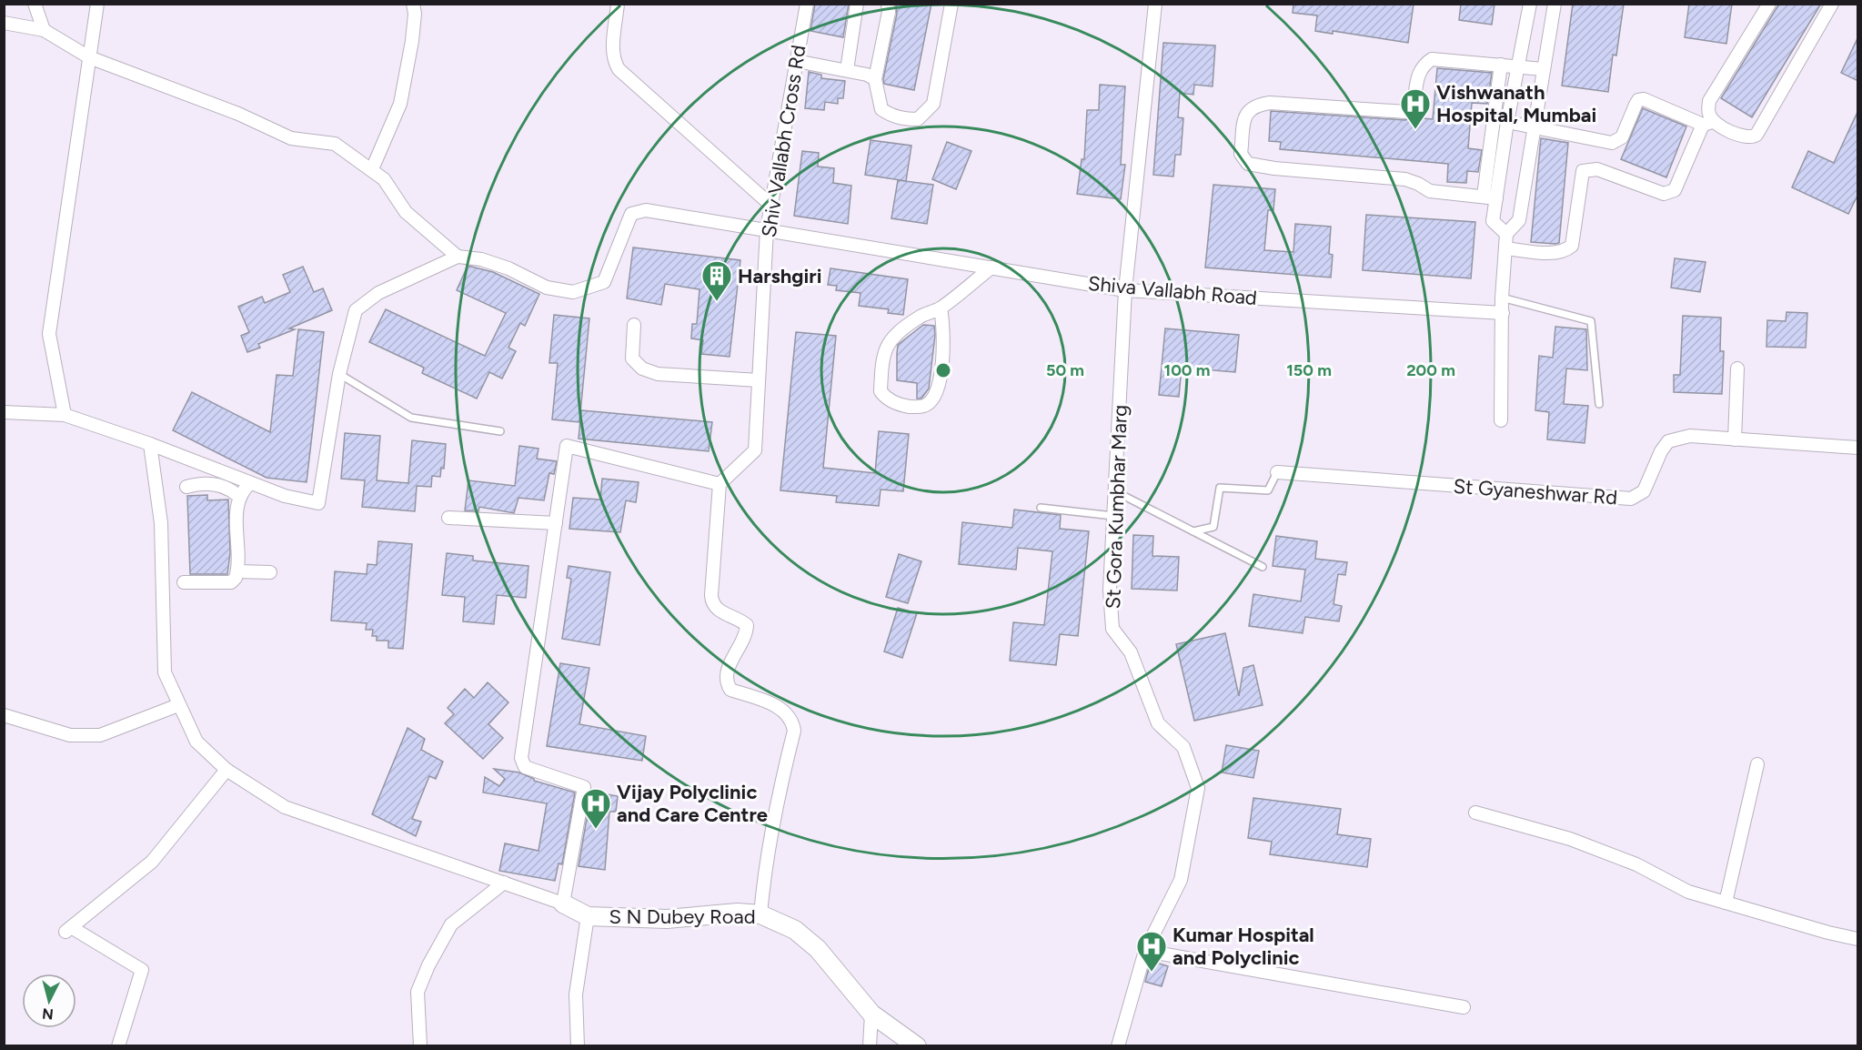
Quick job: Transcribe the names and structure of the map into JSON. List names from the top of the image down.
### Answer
{
  "streets": {
    "street": [
      "Shiv Vallabh Cross Rd",
      "Shiva Vallabh Road",
      "St Gyaneshwar Rd",
      "St Gora Kumbhar Marg",
      "S N Dubey Road"
    ]
  },
  "crossings": [
    ["Shiv Vallabh Cross Rd", "Shiva Vallabh Road"],
    ["Shiva Vallabh Road", "St Gora Kumbhar Marg"]
  ],
  "places": {
    "hospital": ["Vishwanath Hospital, Mumbai", "Vijay Polyclinic and Care Centre", "Kumar Hospital and Polyclinic"],
    "building": ["Harshgiri"]
  },
  "north": "bottom",
  "rings": [
    "50 m",
    "100 m",
    "150 m",
    "200 m"
  ]
}
